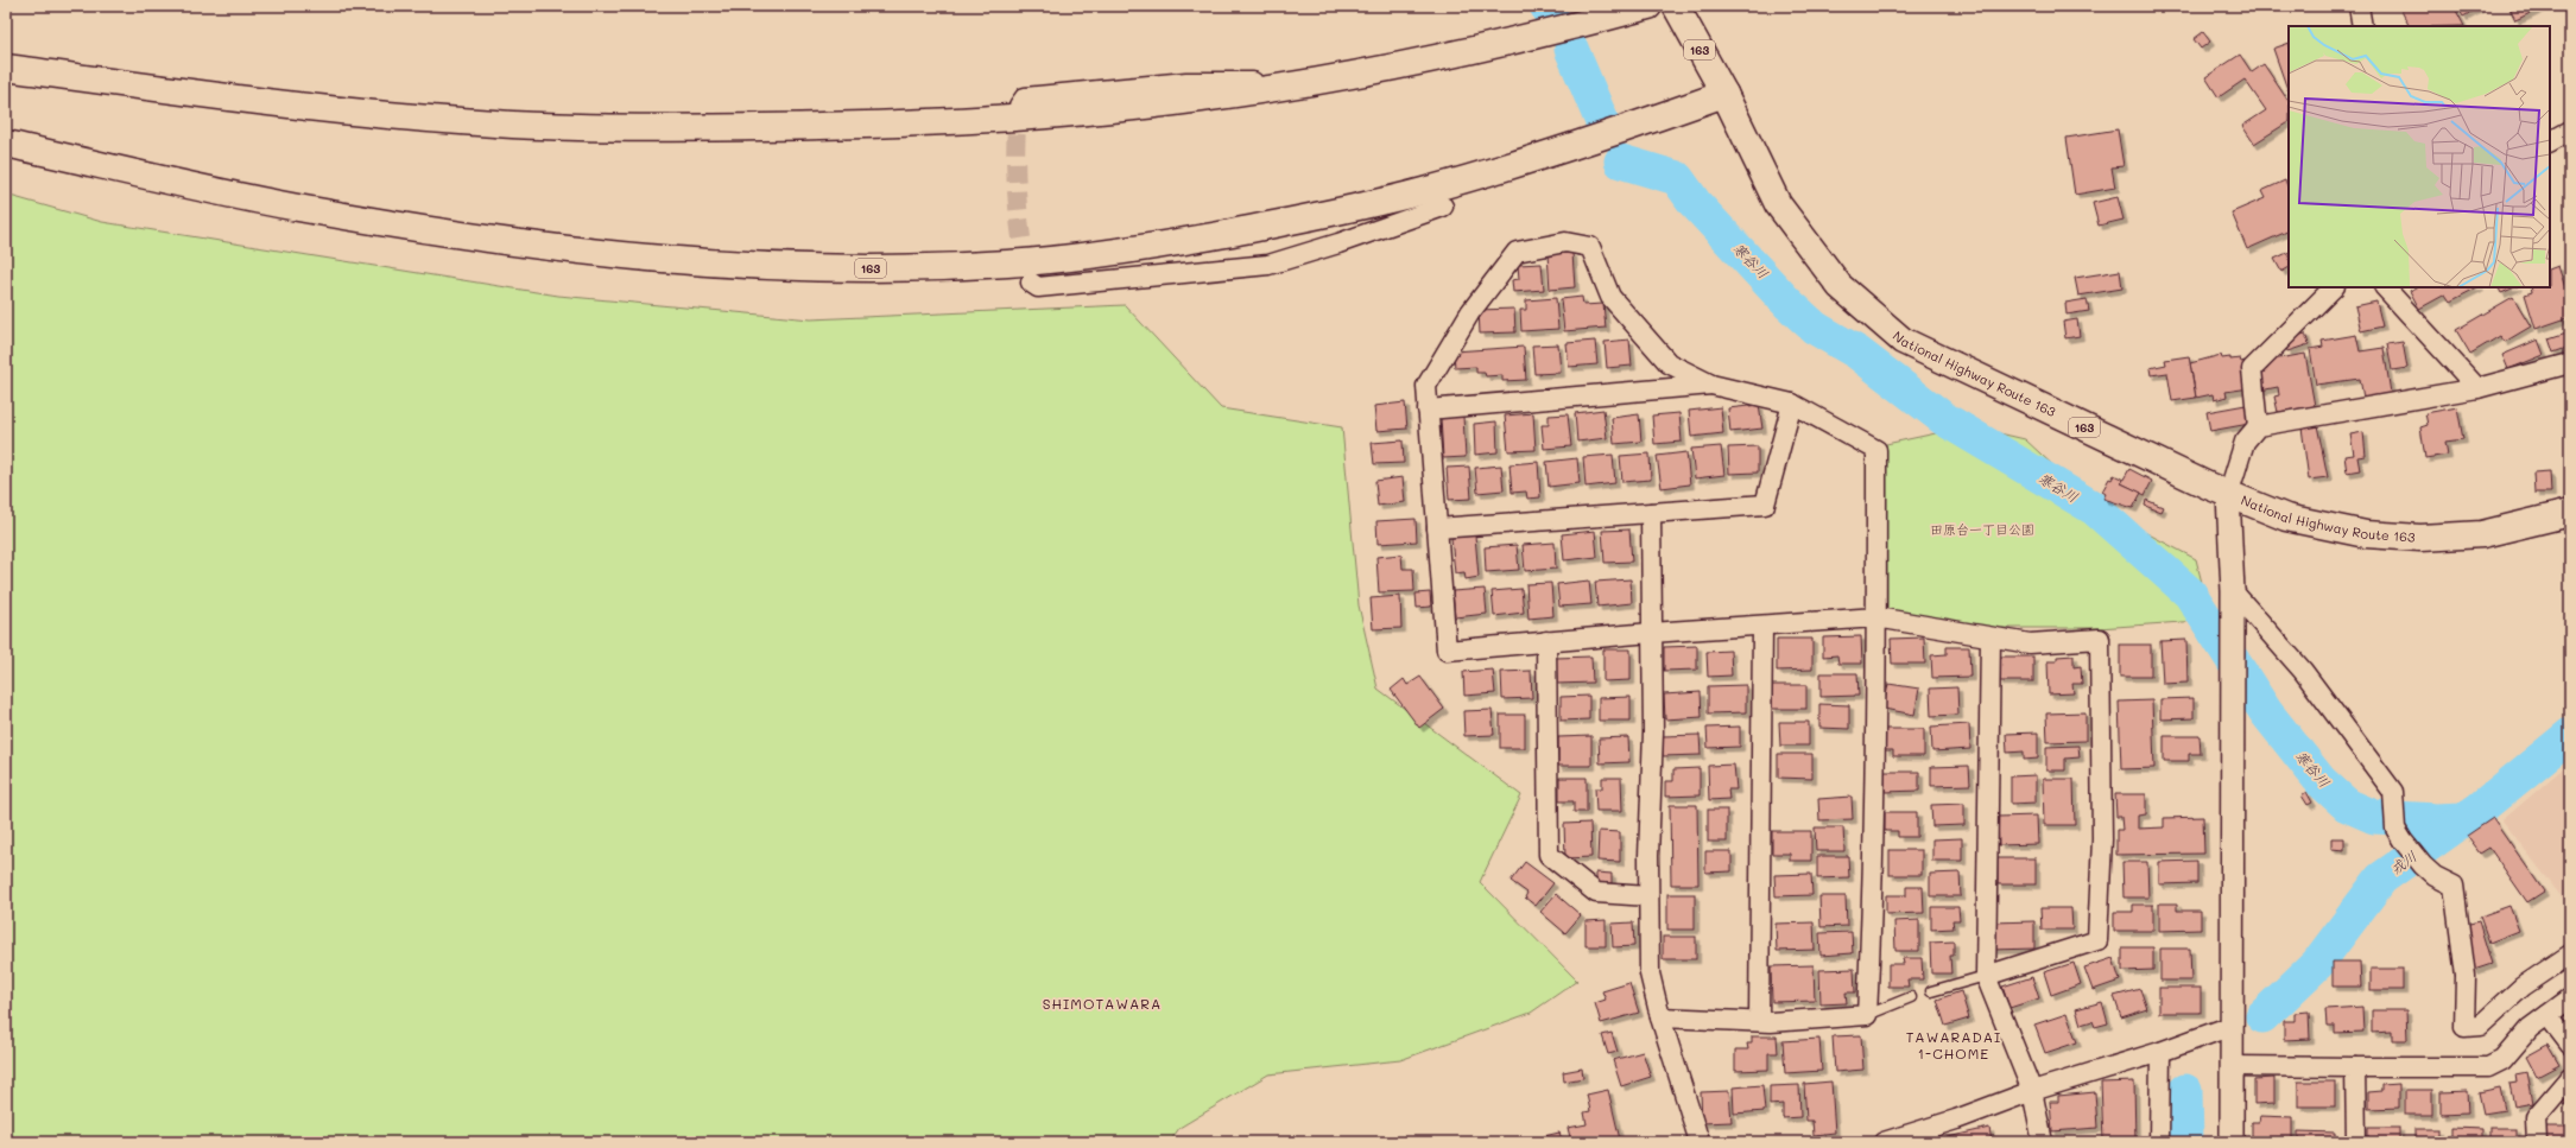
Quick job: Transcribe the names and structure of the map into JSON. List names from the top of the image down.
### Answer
{
  "streets": {
    "highway": ["163", "National Highway Route 163"]
  },
  "crossings": [
    ["163", "National Highway Route 163"]
  ],
  "districts": ["SHIMOTAWARA", "TAWARADAI 1-CHOME"],
  "water": ["寒谷川", "戎川"],
  "parks": ["田原台一丁目公園"]
}
